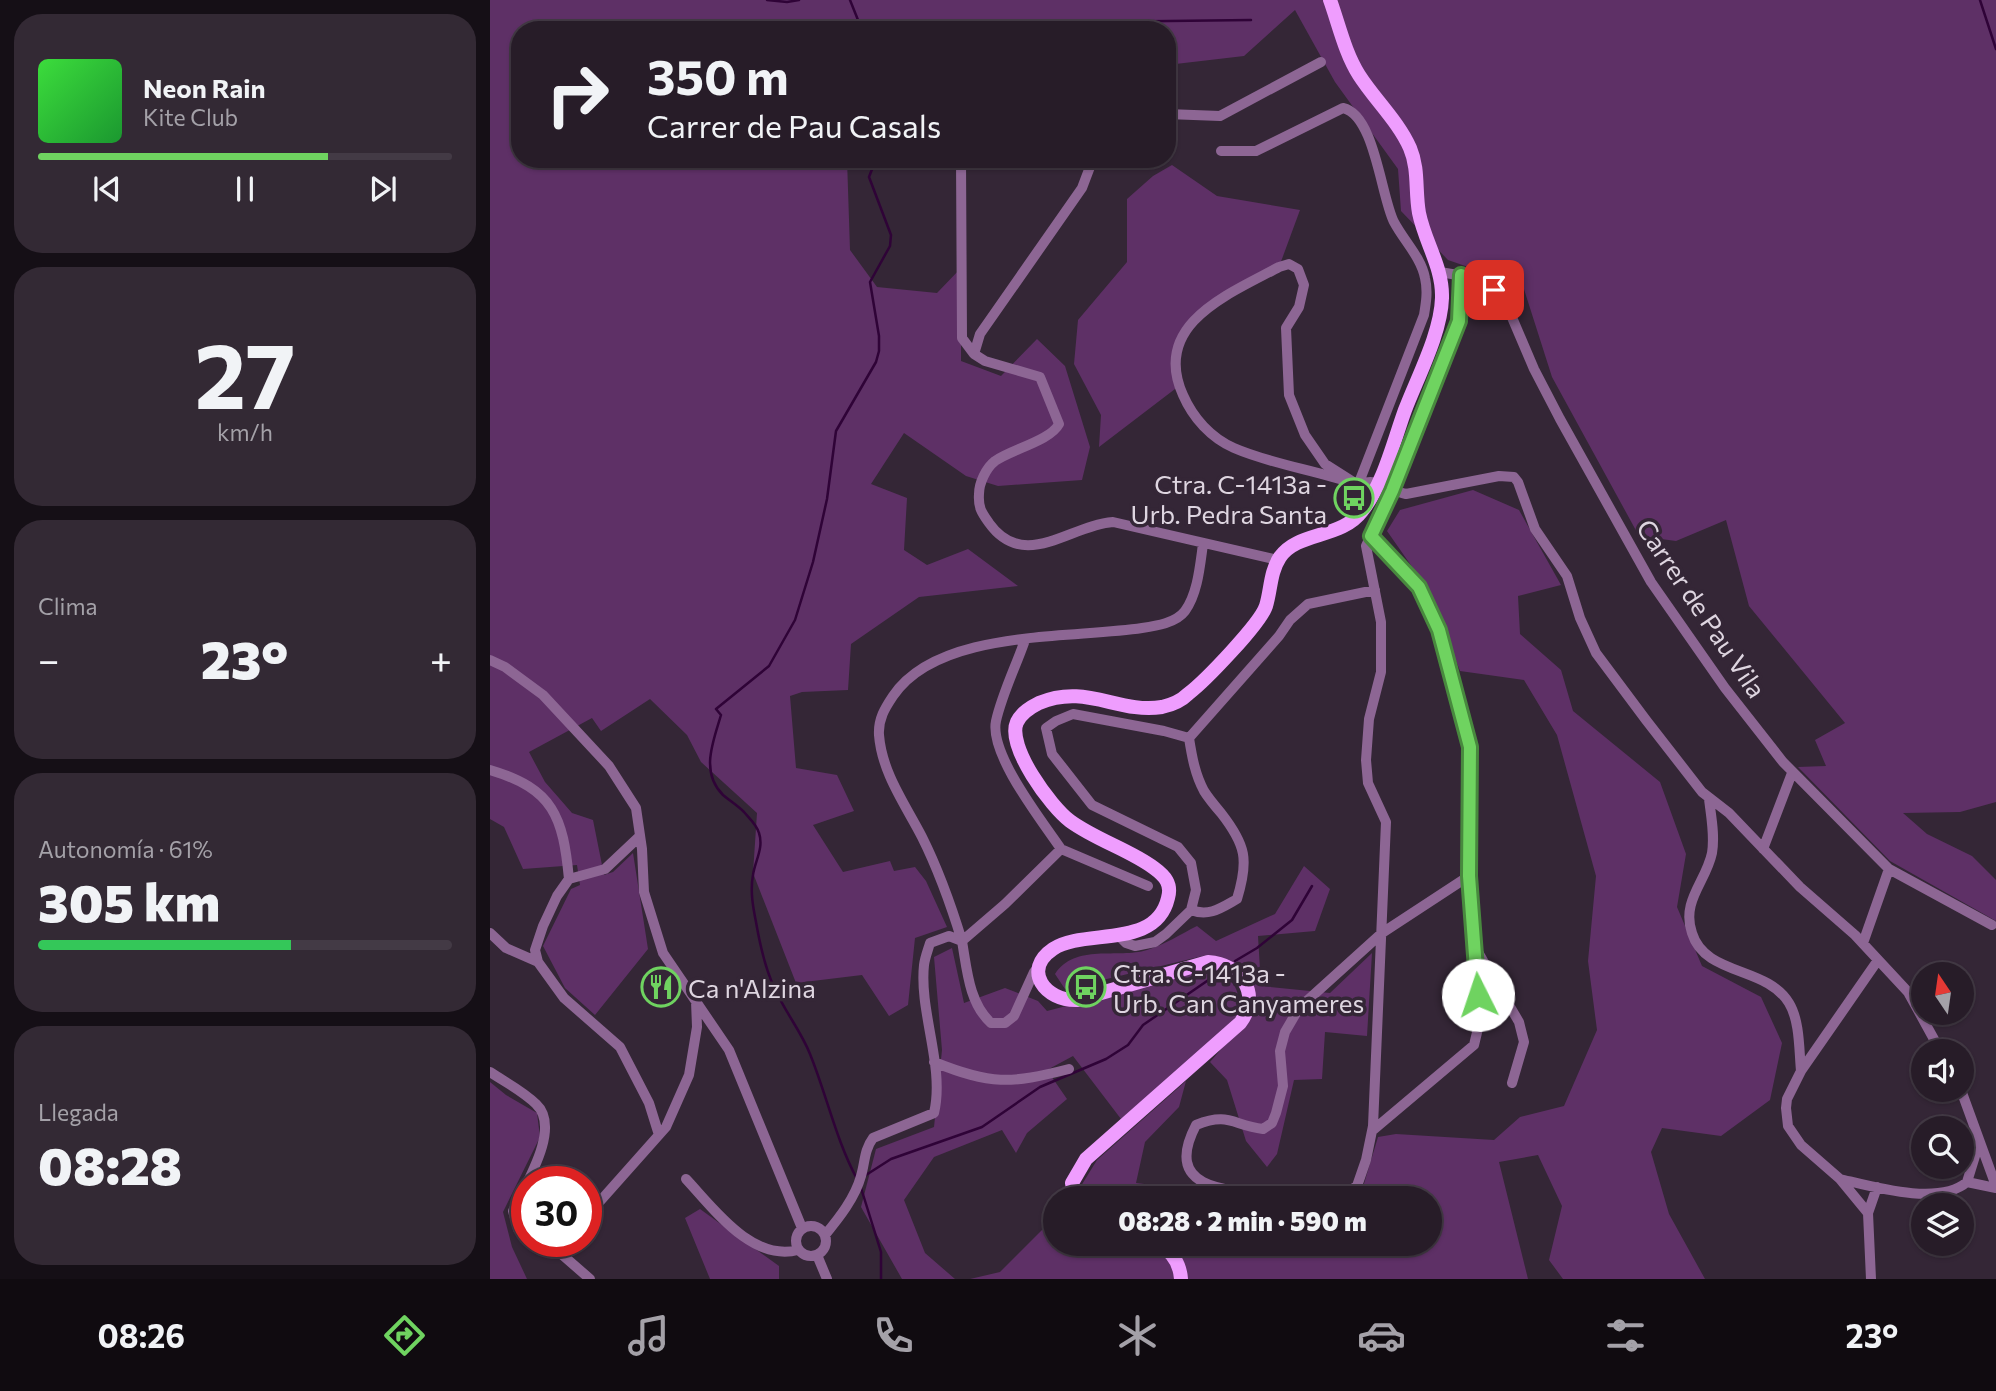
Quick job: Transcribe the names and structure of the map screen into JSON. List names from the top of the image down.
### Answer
{
  "streets": {
    "street": ["Carrer de Pau Vila"]
  },
  "places": {
    "bus stop": ["Ctra. C-1413a - Urb. Pedra Santa", "Ctra. C-1413a - Urb. Can Canyameres"],
    "restaurant": ["Ca n'Alzina"]
  },
  "north": "top",
  "page": {
    "turn": ["350 m", "Carrer de Pau Casals"],
    "song": ["Neon Rain", "Kite Club"],
    "tile": [
      ["27", "km/h"],
      "Clima",
      ["Autonomía · 61%", "305 km"],
      ["Llegada", "08:28"]
    ],
    "heat": ["−", "23°", "+"],
    "limit": "30",
    "trip": "08:28 · 2 min · 590 m",
    "tabs": ["08:26", "23°"]
  }
}
